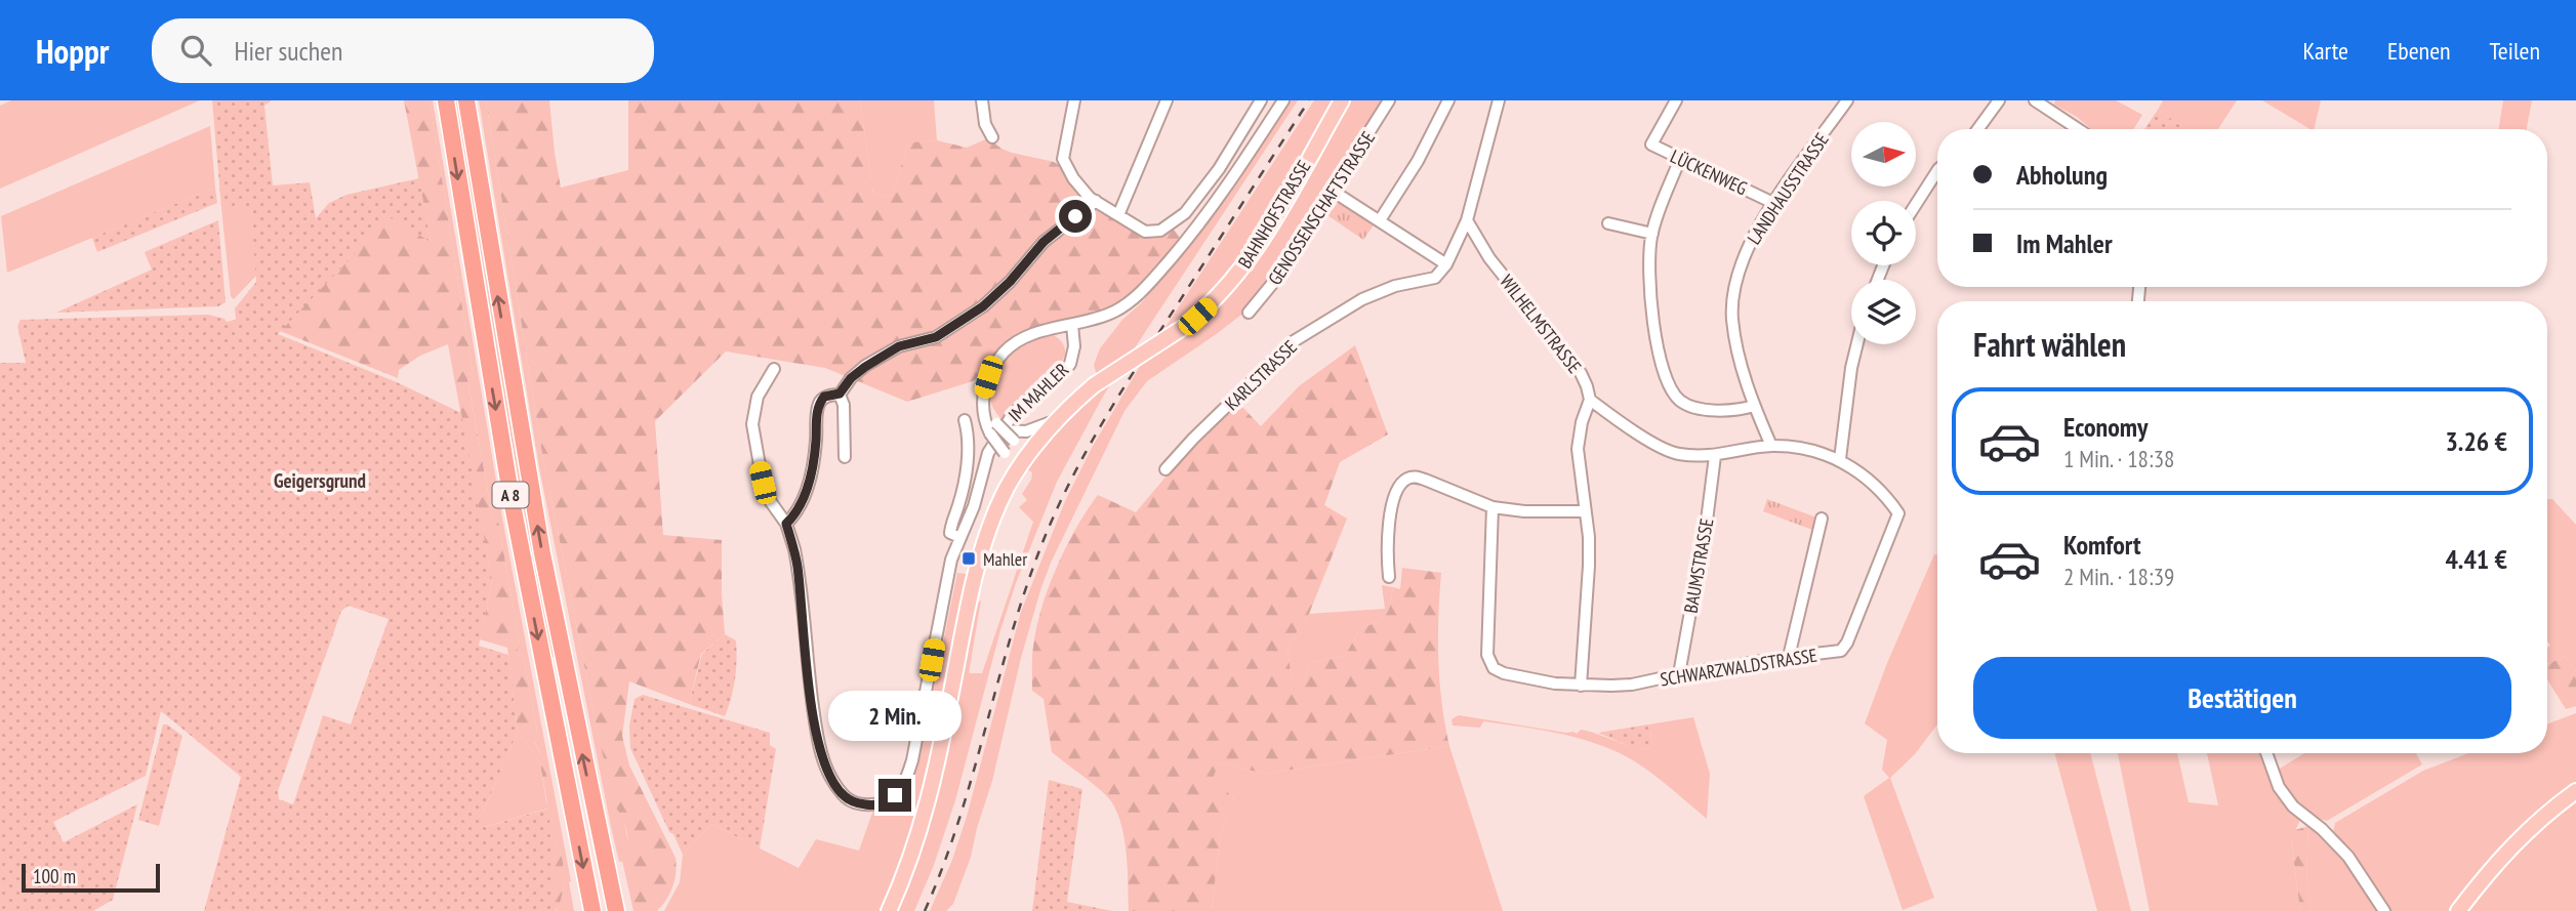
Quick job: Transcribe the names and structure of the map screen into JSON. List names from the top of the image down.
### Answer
{
  "streets": {
    "highway": ["A 8"],
    "main road": ["BAHNHOFSTRASSE"],
    "street": [
      "LÜCKENWEG",
      "LANDHAUSSTRASSE",
      "GENOSSENSCHAFTSTRASSE",
      "WILHELMSTRASSE",
      "KARLSTRASSE",
      "IM MAHLER",
      "BAUMSTRASSE",
      "SCHWARZWALDSTRASSE"
    ]
  },
  "crossings": [
    ["LÜCKENWEG", "LANDHAUSSTRASSE"],
    ["BAUMSTRASSE", "SCHWARZWALDSTRASSE"]
  ],
  "districts": ["Geigersgrund"],
  "places": {
    "transit": ["Mahler"]
  },
  "scale_bar": "100 m",
  "north": "right",
  "page": {
    "header": "Hoppr",
    "search": "Hier suchen",
    "nav": ["Karte", "Ebenen", "Teilen"],
    "banner": ["Abholung", "Im Mahler"],
    "heading": "Fahrt wählen",
    "list": [
      {
        "name": "Economy",
        "note": "1 Min. · 18:38",
        "value": "3.26 €"
      },
      {
        "name": "Komfort",
        "note": "2 Min. · 18:39",
        "value": "4.41 €"
      }
    ],
    "buttons": "Bestätigen",
    "bubble": "2 Min.",
    "scale": "100 m"
  }
}
